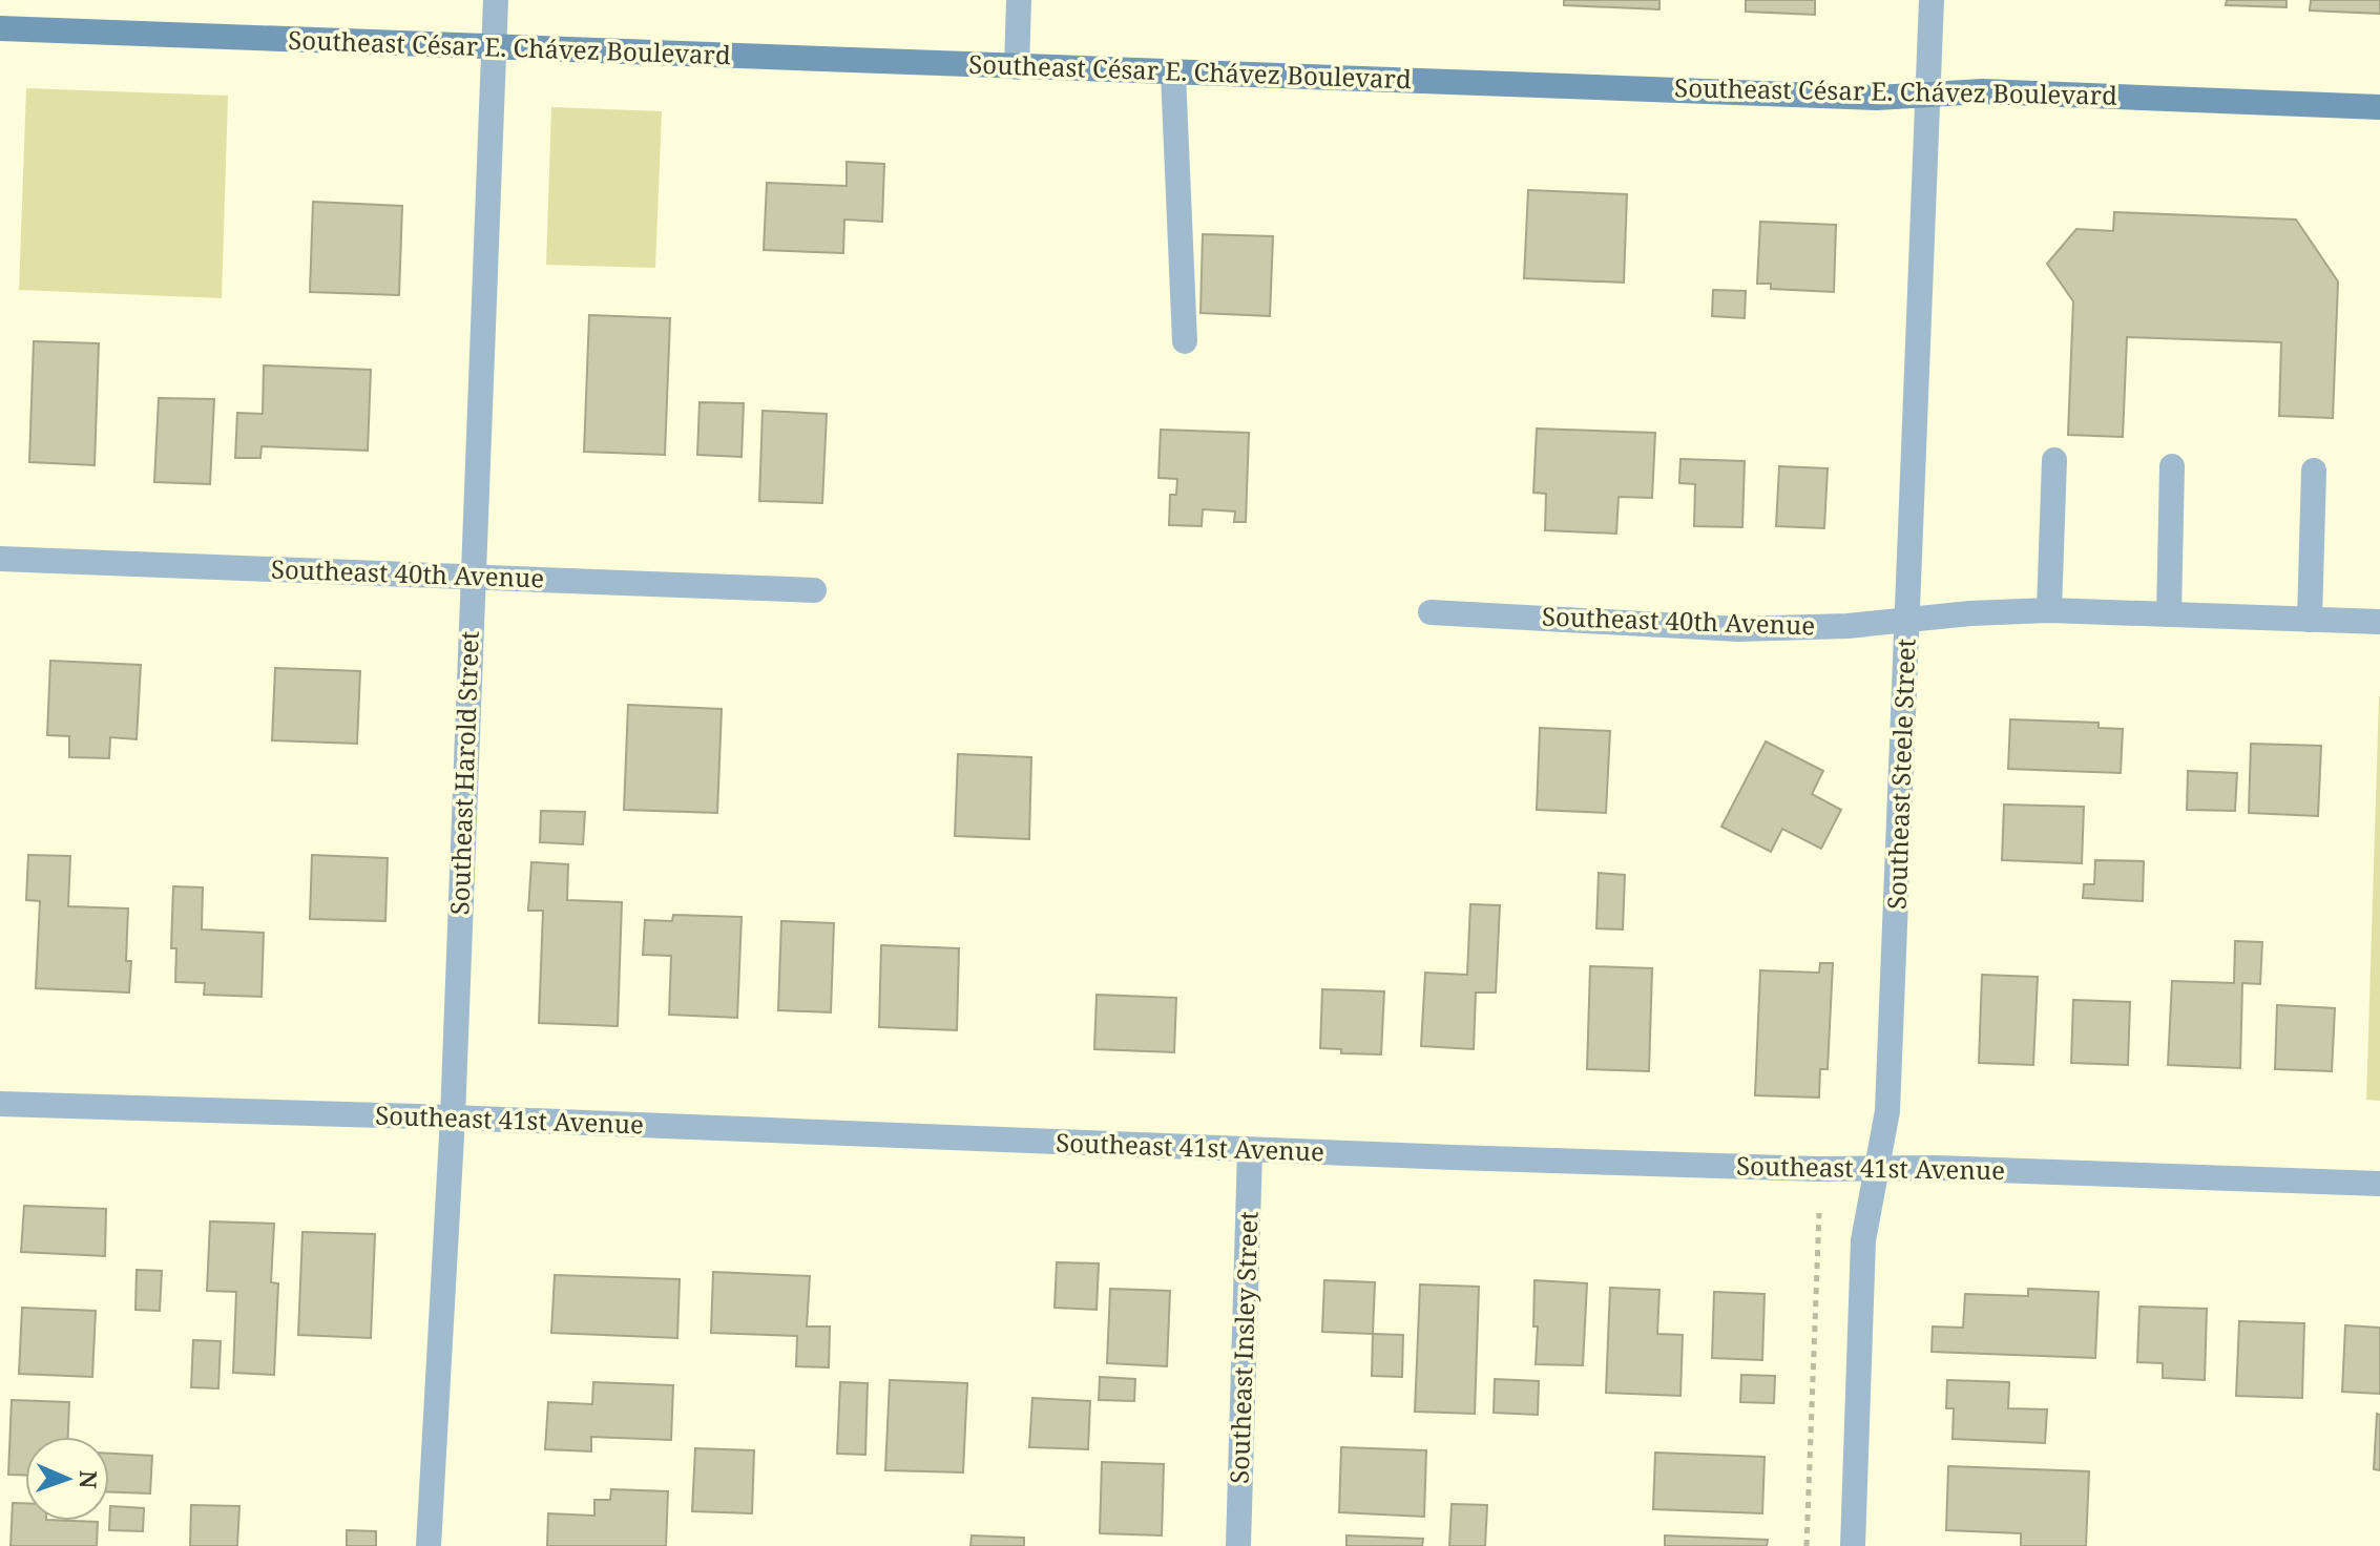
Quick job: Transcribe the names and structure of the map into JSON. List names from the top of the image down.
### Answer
{
  "streets": {
    "main road": ["Southeast César E. Chávez Boulevard"],
    "street": [
      "Southeast 40th Avenue",
      "Southeast Harold Street",
      "Southeast Steele Street",
      "Southeast 41st Avenue",
      "Southeast Insley Street"
    ]
  },
  "crossings": [
    ["Southeast César E. Chávez Boulevard", "Southeast Harold Street"],
    ["Southeast César E. Chávez Boulevard", "Southeast Steele Street"],
    ["Southeast 40th Avenue", "Southeast Harold Street"],
    ["Southeast 40th Avenue", "Southeast Steele Street"],
    ["Southeast Harold Street", "Southeast 41st Avenue"],
    ["Southeast Steele Street", "Southeast 41st Avenue"],
    ["Southeast 41st Avenue", "Southeast Insley Street"]
  ],
  "north": "right"
}
